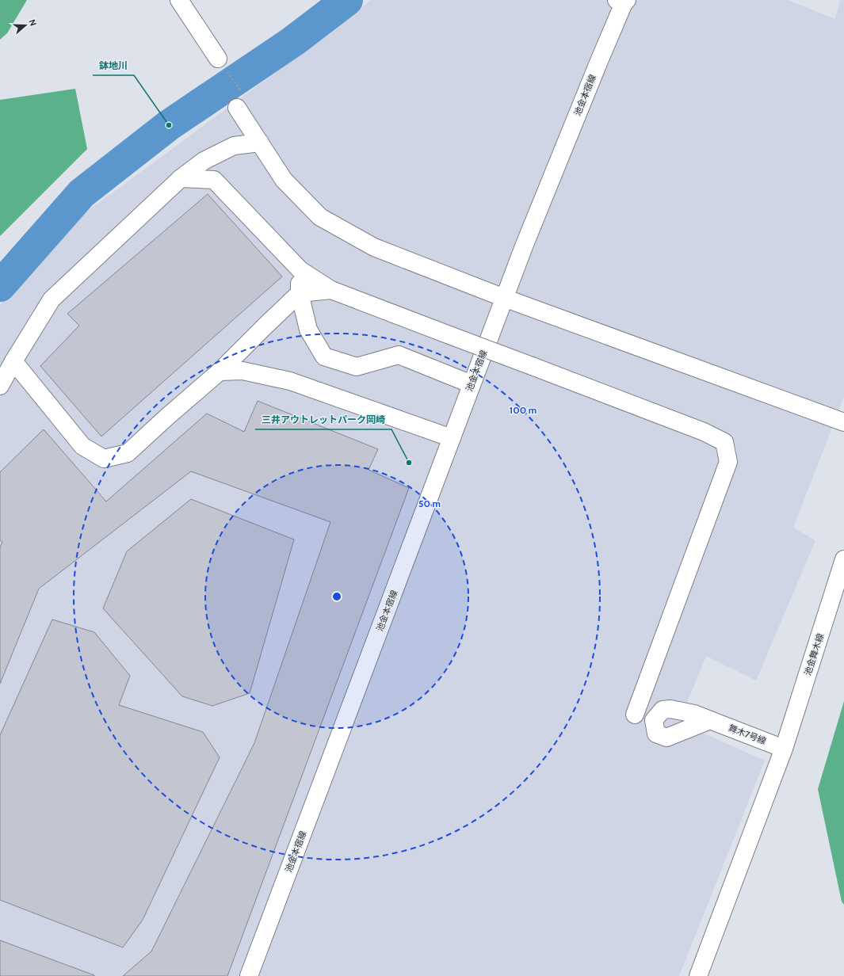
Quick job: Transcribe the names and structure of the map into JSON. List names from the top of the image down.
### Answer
{
  "streets": {
    "street": ["池金本宿線", "池金舞木線", "舞木7号線"]
  },
  "crossings": [
    ["池金舞木線", "舞木7号線"]
  ],
  "places": ["鉢地川", "三井アウトレットパーク岡崎"],
  "north": "right",
  "rings": ["100 m", "50 m"]
}
